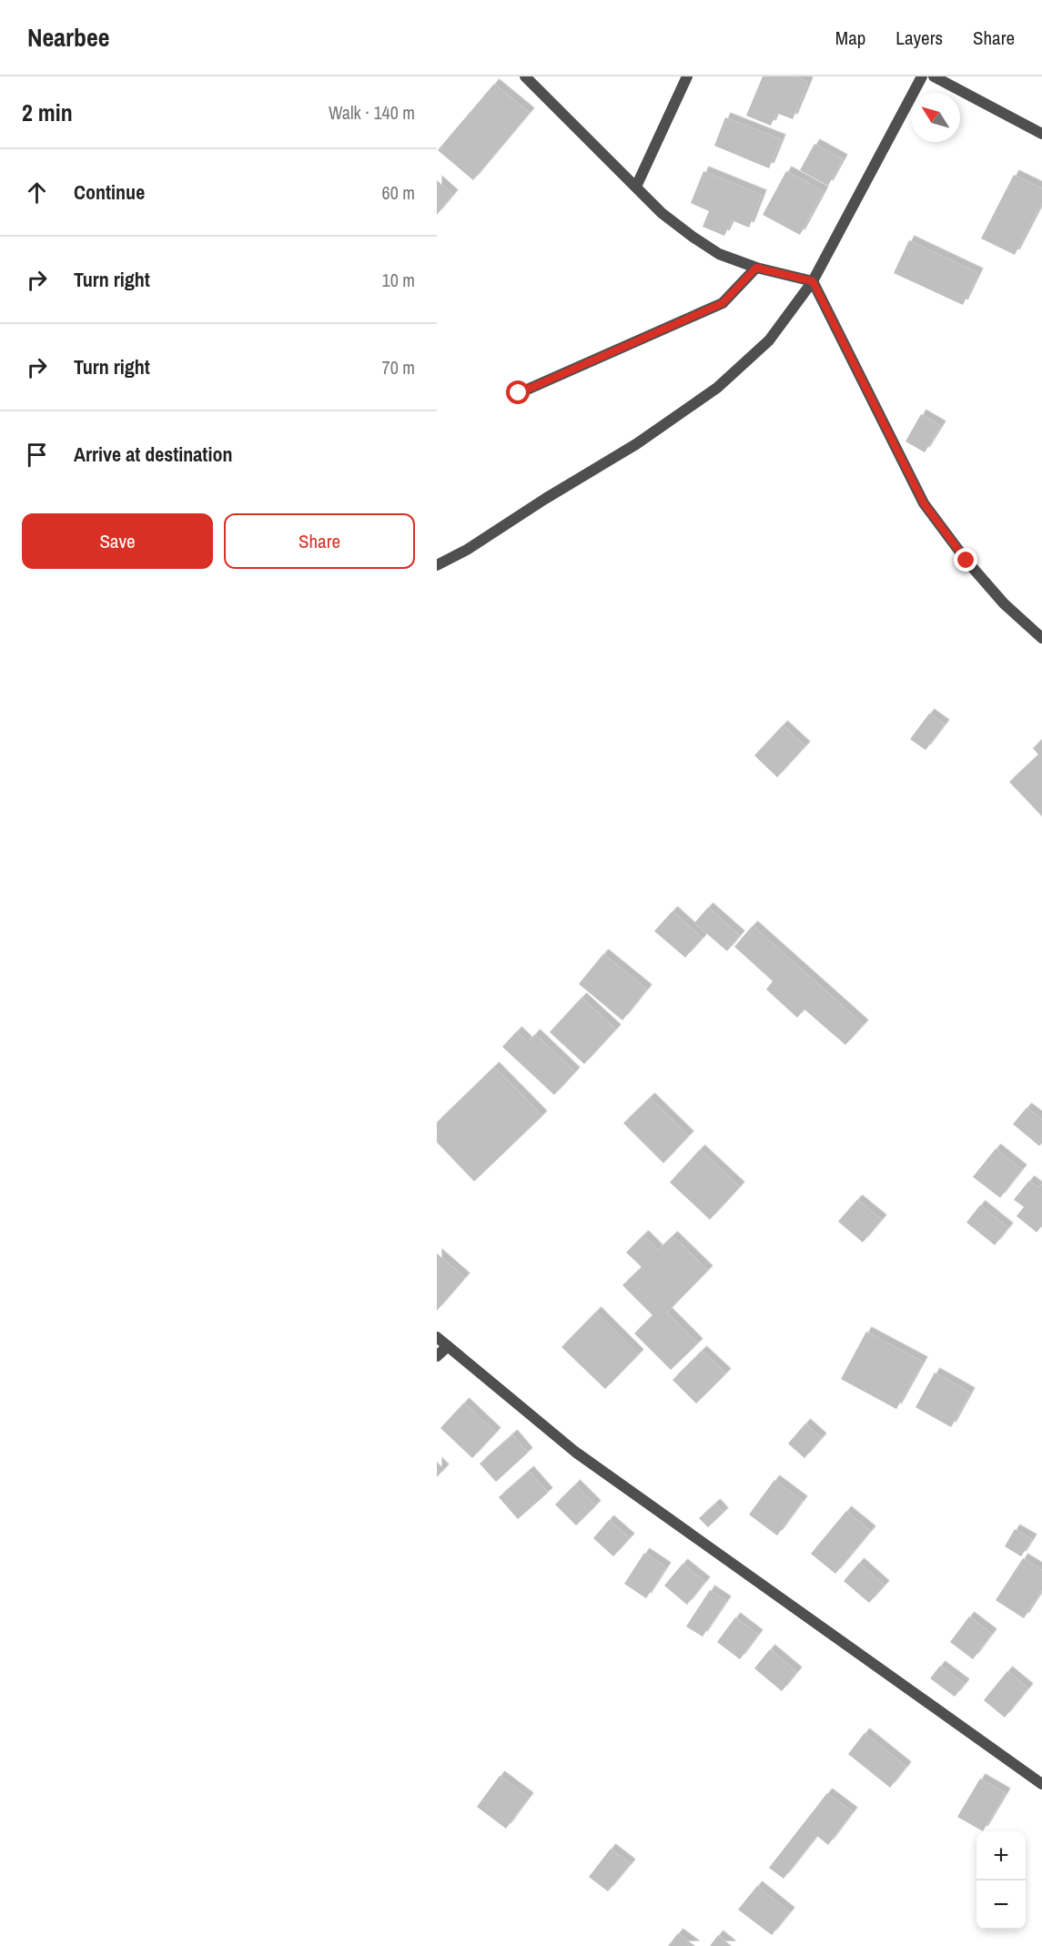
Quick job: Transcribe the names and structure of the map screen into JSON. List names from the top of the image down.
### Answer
{
  "north": "top left",
  "page": {
    "header": "Nearbee",
    "nav": ["Map", "Layers", "Share"],
    "heading": ["2 min", "Walk · 140 m"],
    "list": [
      ["Continue", "60 m"],
      ["Turn right", "10 m"],
      ["Turn right", "70 m"],
      "Arrive at destination"
    ],
    "buttons": ["Save", "Share"],
    "map_buttons": ["+", "−"]
  }
}
